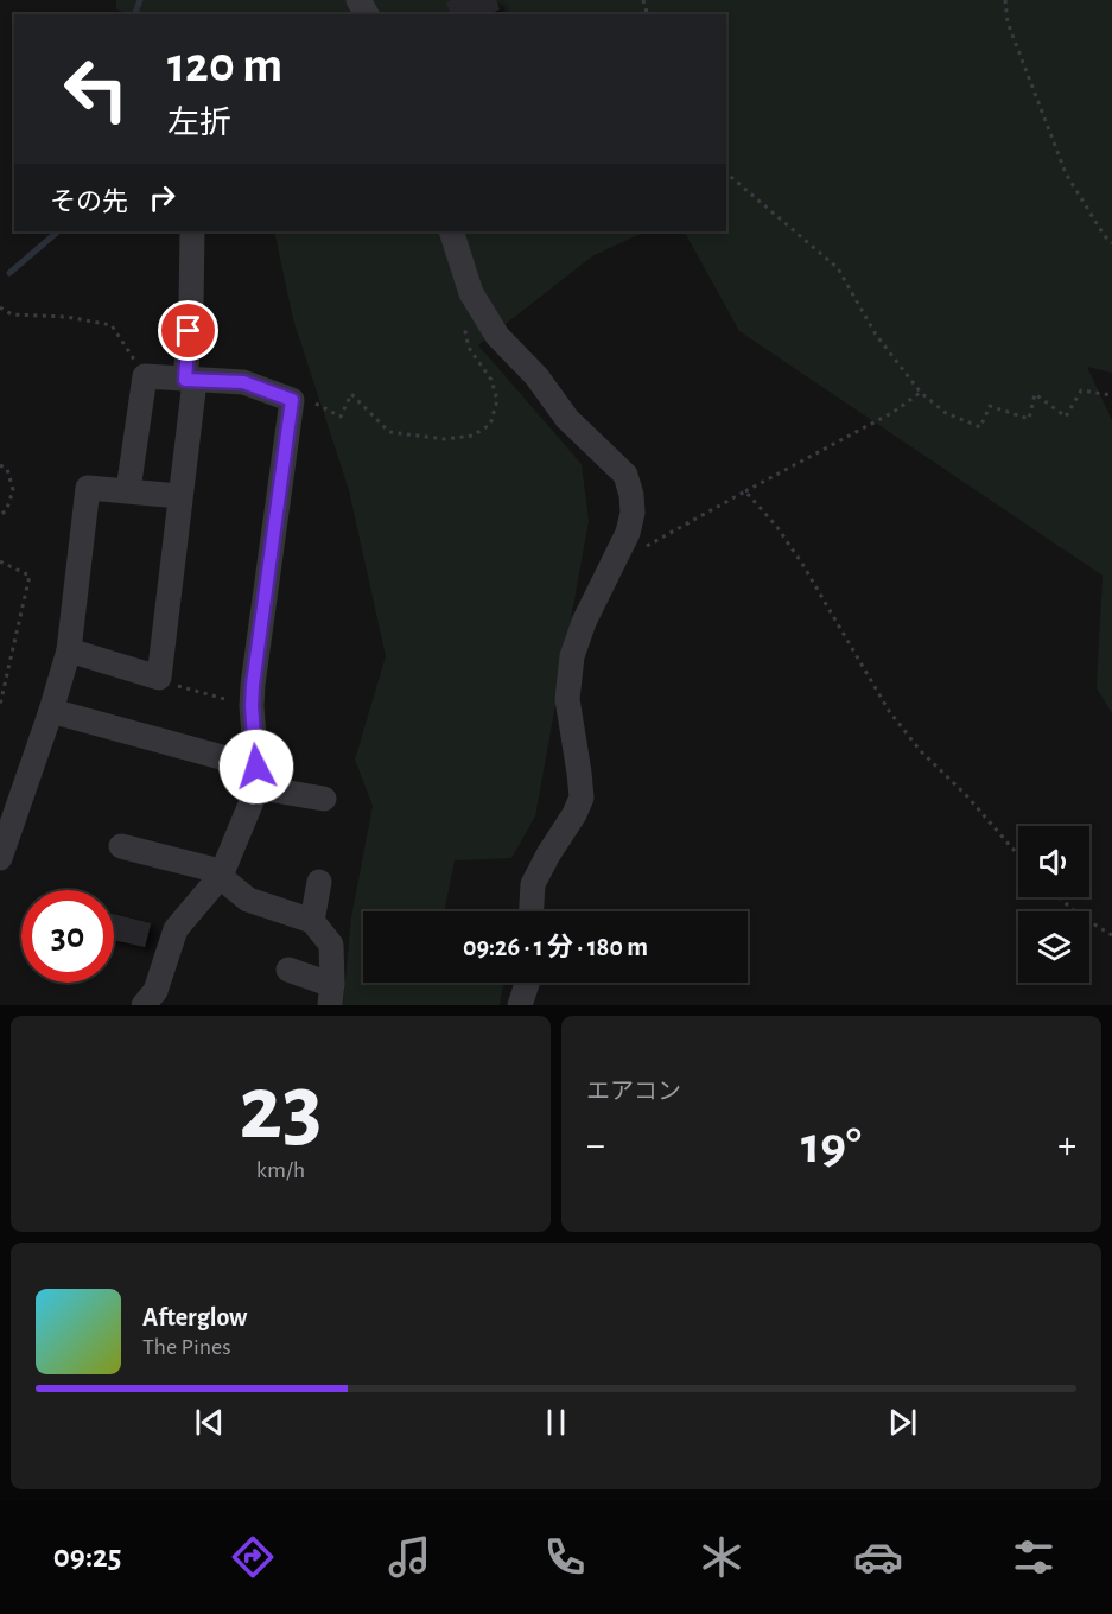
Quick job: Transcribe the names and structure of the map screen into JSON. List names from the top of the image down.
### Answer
{
  "page": {
    "turn": ["120 m", "左折"],
    "then": "その先",
    "limit": "30",
    "trip": "09:26 · 1 分 · 180 m",
    "tile": [
      ["23", "km/h"],
      "エアコン"
    ],
    "heat": ["−", "19°", "+"],
    "song": ["Afterglow", "The Pines"],
    "tabs": "09:25"
  }
}
